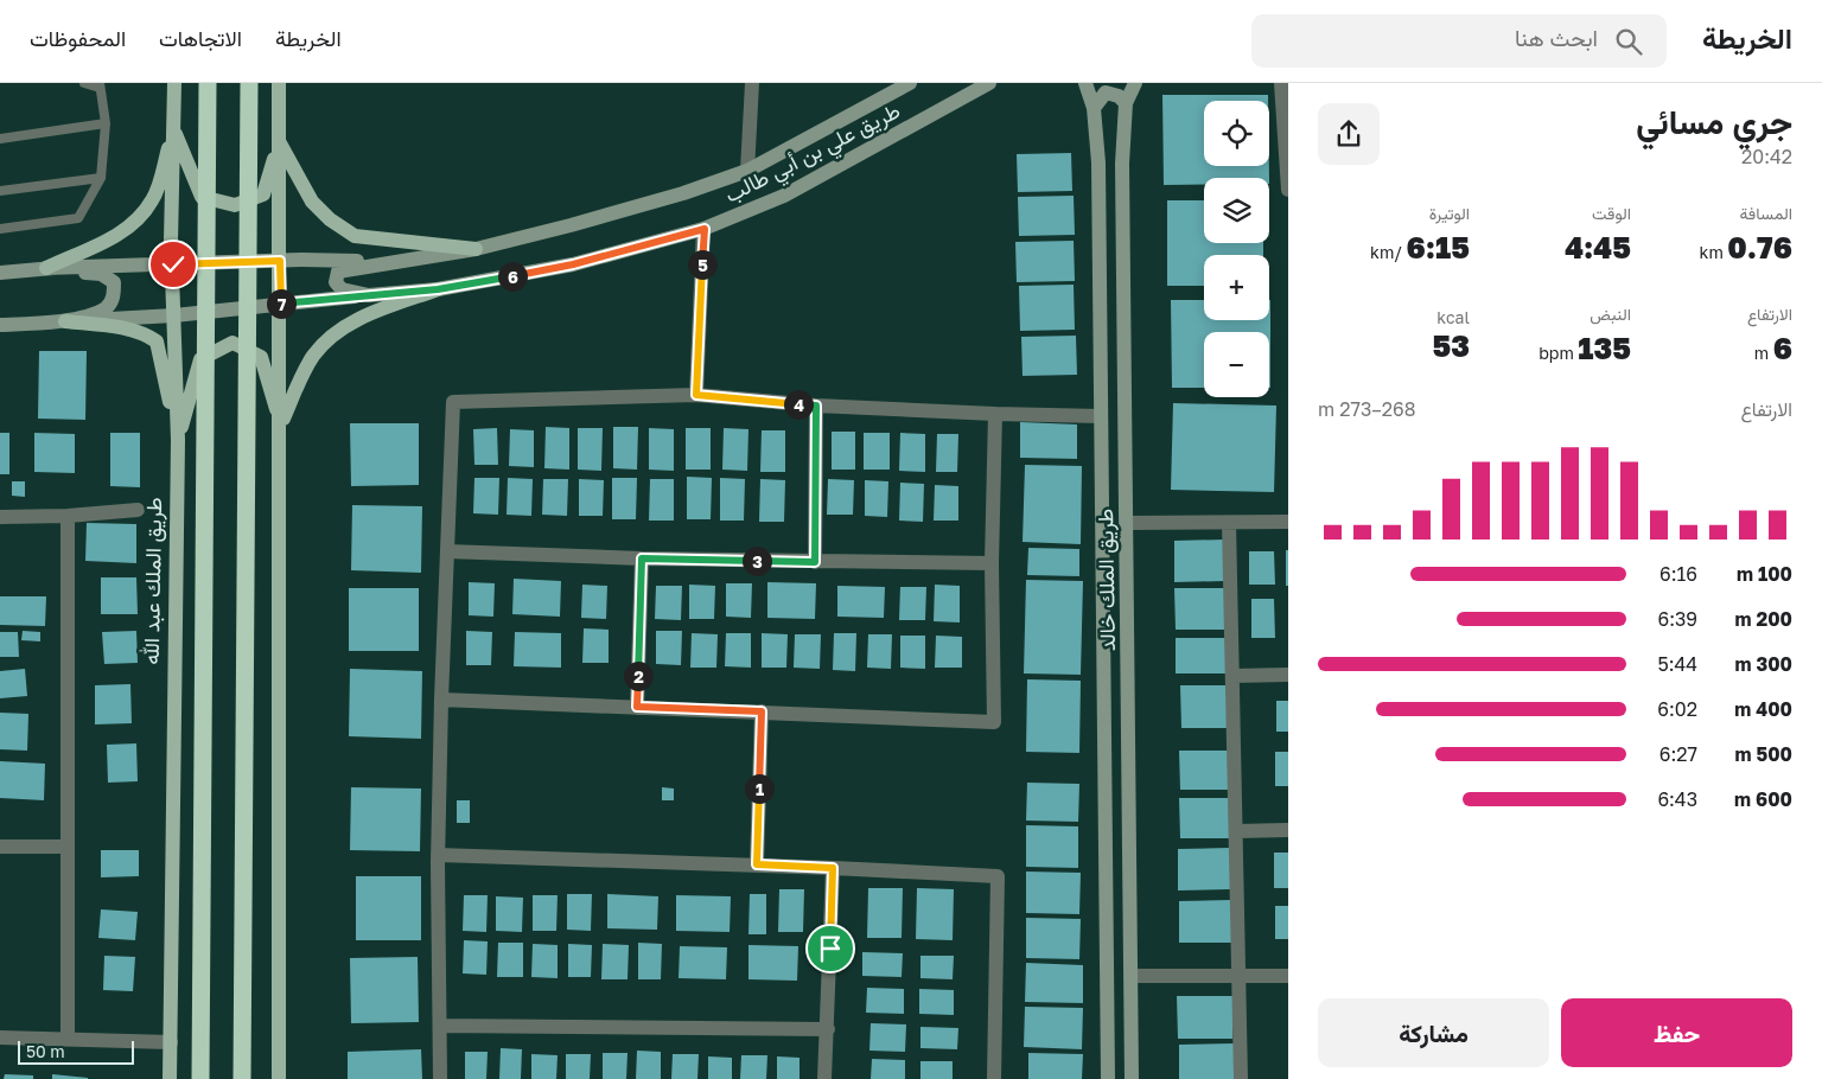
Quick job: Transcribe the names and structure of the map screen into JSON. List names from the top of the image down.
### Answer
{
  "streets": {
    "main road": ["طريق علي بن أبي طالب", "طريق الملك خالد", "طريق الملك عبد الله"]
  },
  "crossings": [
    ["طريق علي بن أبي طالب", "طريق الملك عبد الله"]
  ],
  "scale_bar": "50 m",
  "page": {
    "header": "الخريطة",
    "search": "ابحث هنا",
    "nav": ["الخريطة", "الاتجاهات", "المحفوظات"],
    "heading": ["جري مسائي", "20:42"],
    "map_buttons": ["+", "−"],
    "stats": [
      ["المسافة", "0.76 km"],
      ["الوقت", "4:45"],
      ["الوتيرة", "6:15 /km"],
      ["الارتفاع", "6 m"],
      ["النبض", "135 bpm"],
      ["kcal", "53"]
    ],
    "pins": [
      "5",
      "6",
      "7",
      "4",
      "3",
      "2",
      "1"
    ],
    "chart": ["الارتفاع", "268–273 m"],
    "list": [
      {
        "name": "100 m",
        "note": "6:16"
      },
      {
        "name": "200 m",
        "note": "6:39"
      },
      {
        "name": "300 m",
        "note": "5:44"
      },
      {
        "name": "400 m",
        "note": "6:02"
      },
      {
        "name": "500 m",
        "note": "6:27"
      },
      {
        "name": "600 m",
        "note": "6:43"
      }
    ],
    "buttons": ["حفظ", "مشاركة"],
    "scale": "50 m"
  }
}
